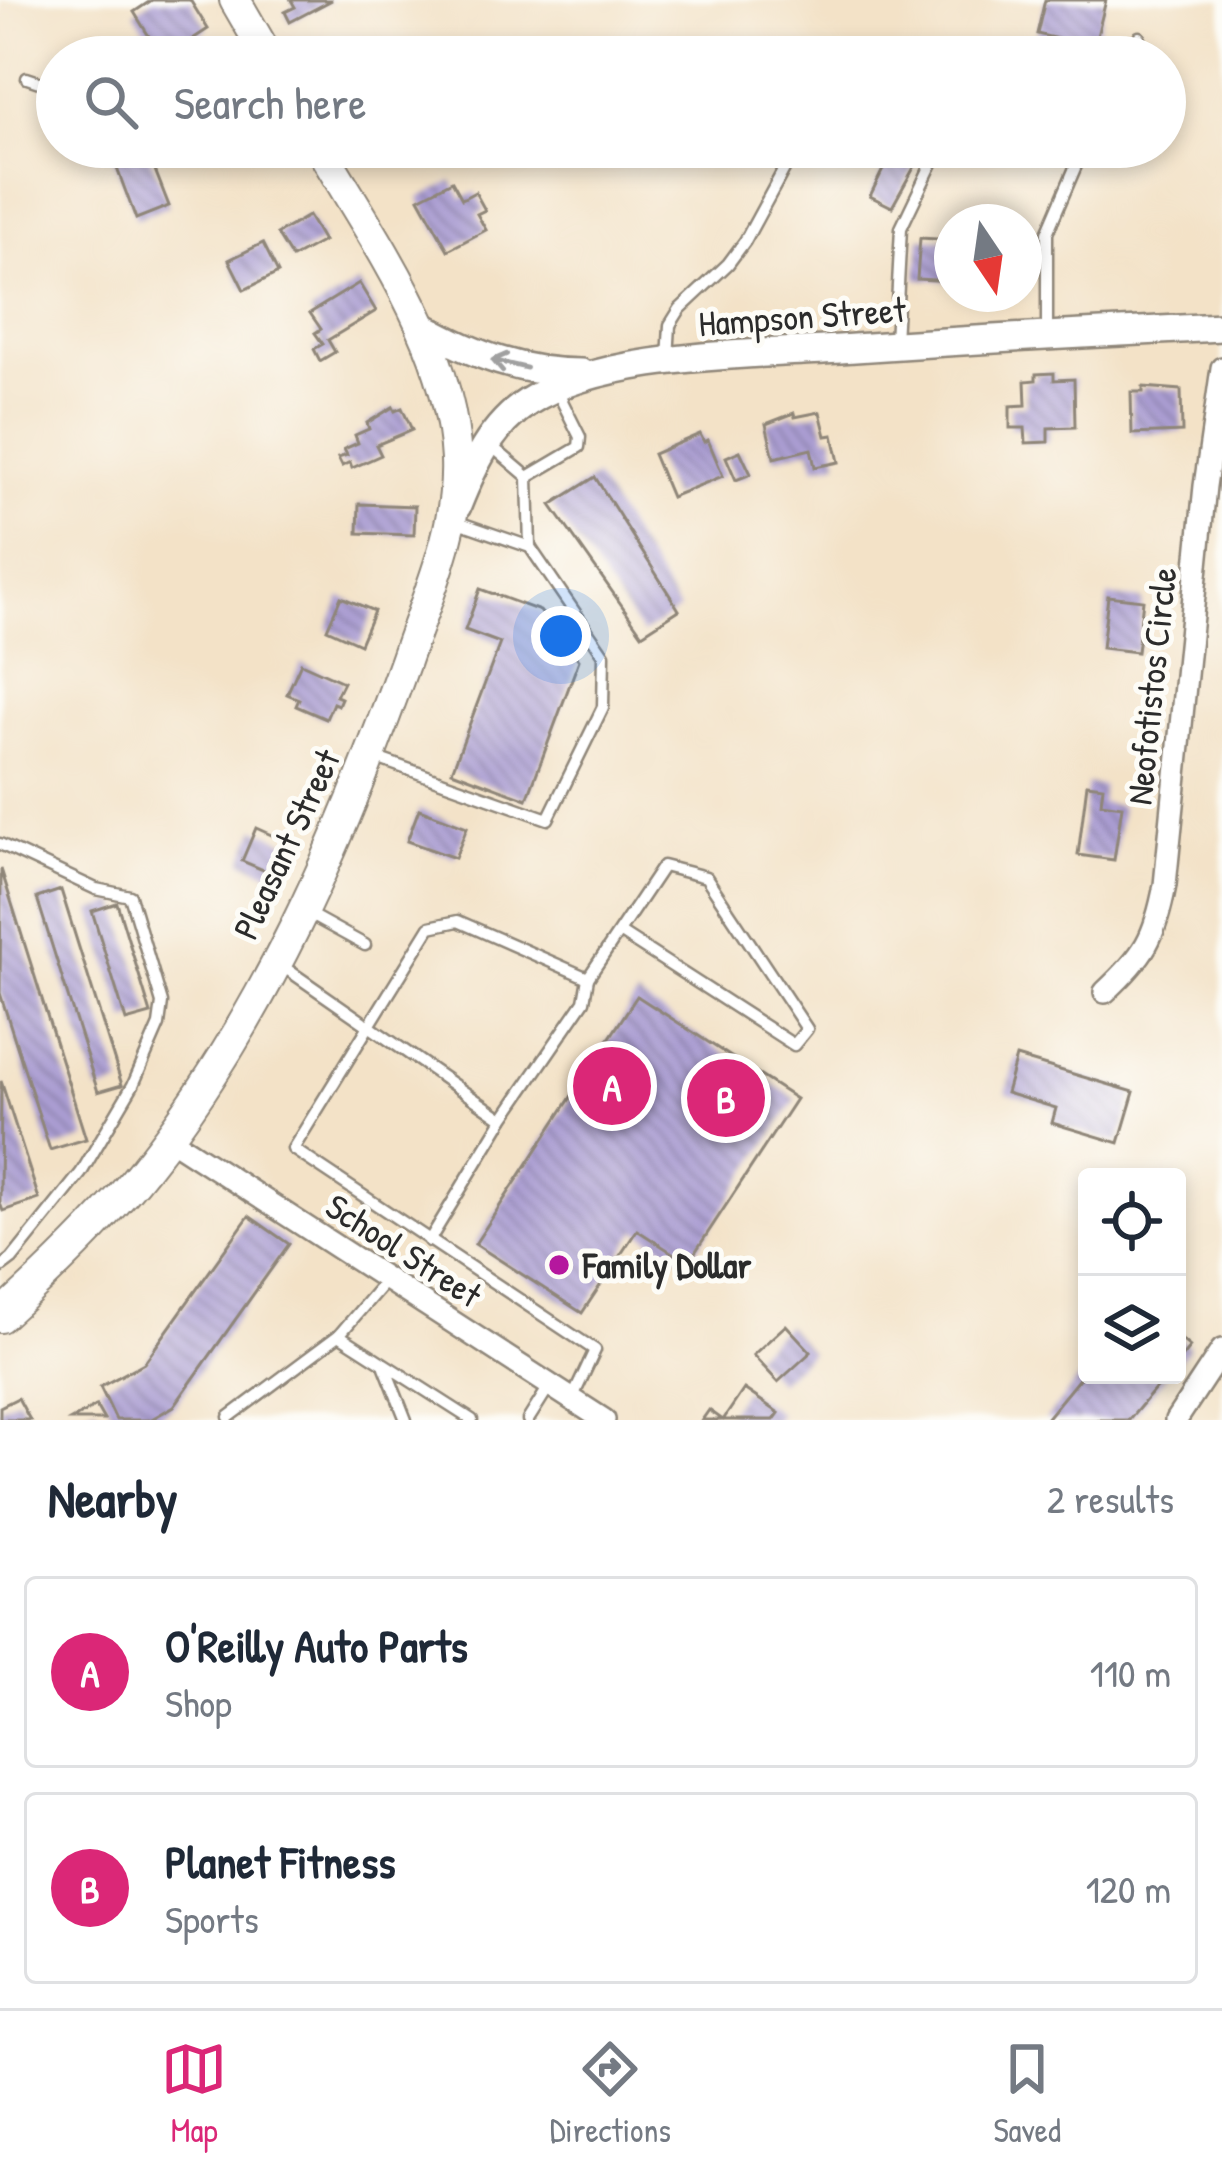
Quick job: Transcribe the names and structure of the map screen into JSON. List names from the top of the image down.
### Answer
{
  "streets": {
    "main road": ["Pleasant Street"],
    "street": ["Hampson Street", "Neofotistos Circle", "School Street"]
  },
  "crossings": [
    ["Hampson Street", "Pleasant Street"],
    ["Pleasant Street", "School Street"]
  ],
  "places": ["Family Dollar"],
  "north": "bottom",
  "page": {
    "search": "Search here",
    "pins": ["A", "B"],
    "heading": ["Nearby", "2 results"],
    "list": [
      {
        "mark": "A",
        "name": "O'Reilly Auto Parts",
        "note": "Shop",
        "value": "110 m"
      },
      {
        "mark": "B",
        "name": "Planet Fitness",
        "note": "Sports",
        "value": "120 m"
      }
    ],
    "nav": ["Map", "Directions", "Saved"]
  }
}
